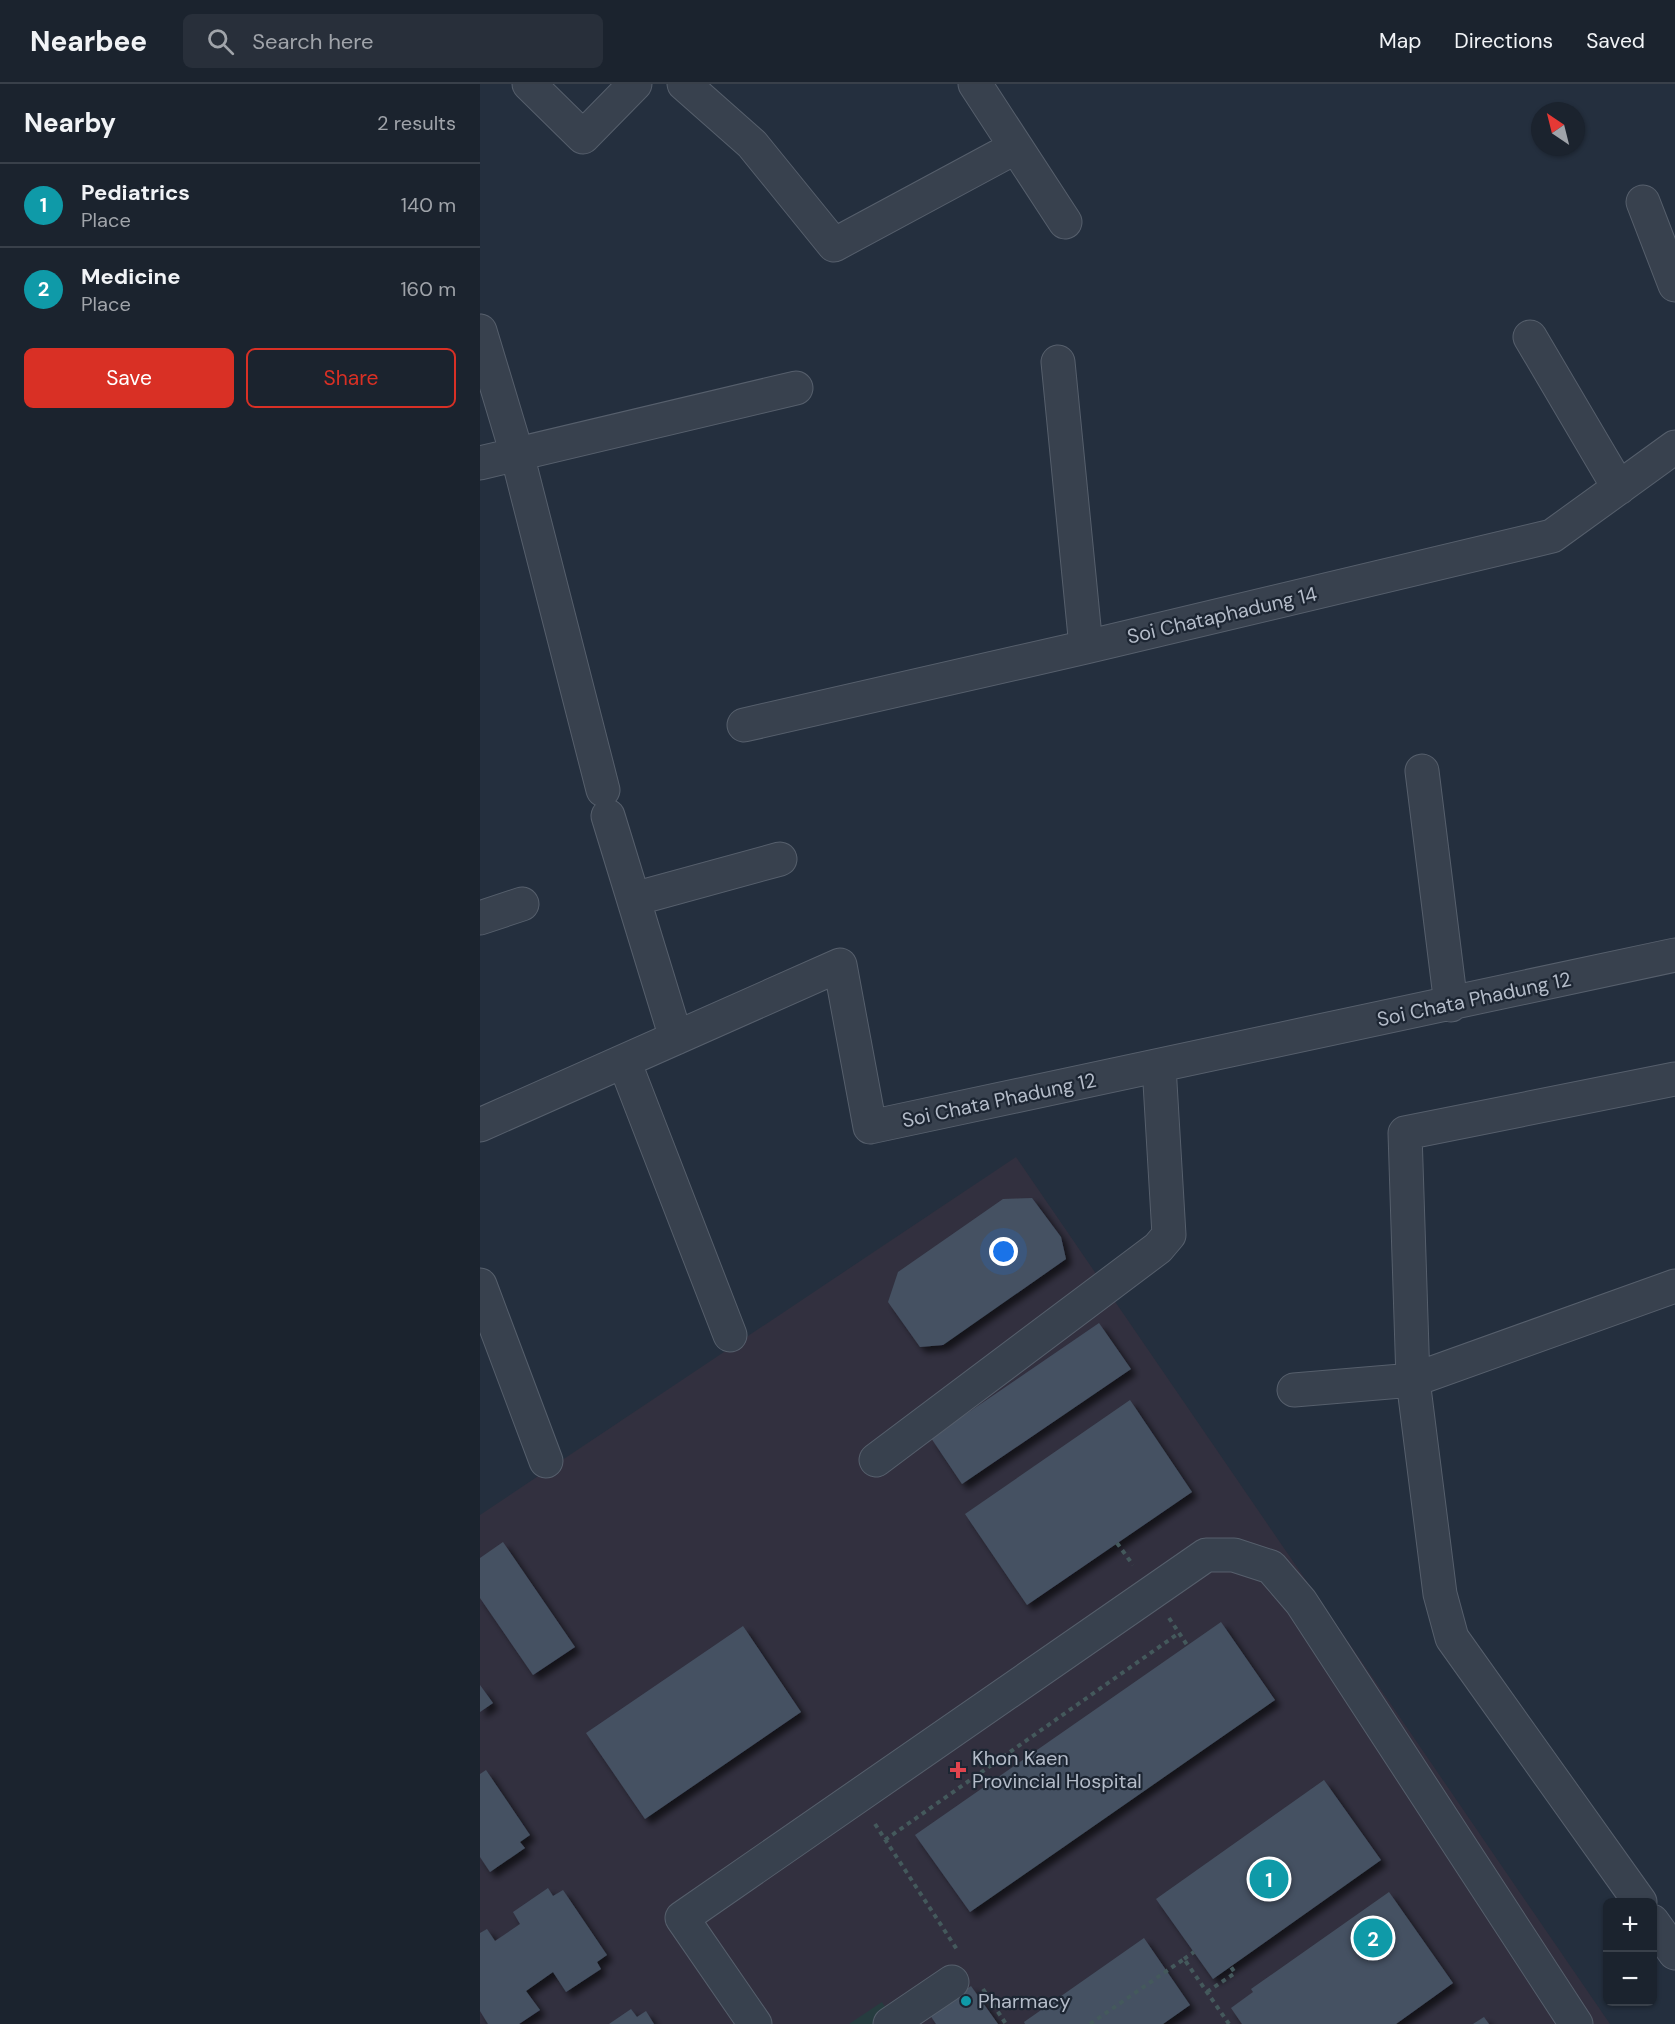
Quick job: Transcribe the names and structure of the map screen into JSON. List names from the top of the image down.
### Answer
{
  "streets": {
    "street": ["Soi Chataphadung 14", "Soi Chata Phadung 12"]
  },
  "places": {
    "health": ["Khon Kaen Provincial Hospital"],
    "other": ["Pharmacy"]
  },
  "north": "top left",
  "page": {
    "header": "Nearbee",
    "search": "Search here",
    "nav": ["Map", "Directions", "Saved"],
    "heading": ["Nearby", "2 results"],
    "list": [
      {
        "mark": "1",
        "name": "Pediatrics",
        "note": "Place",
        "value": "140 m"
      },
      {
        "mark": "2",
        "name": "Medicine",
        "note": "Place",
        "value": "160 m"
      }
    ],
    "buttons": ["Save", "Share"],
    "pins": ["1", "2"],
    "map_buttons": ["+", "−"]
  }
}
